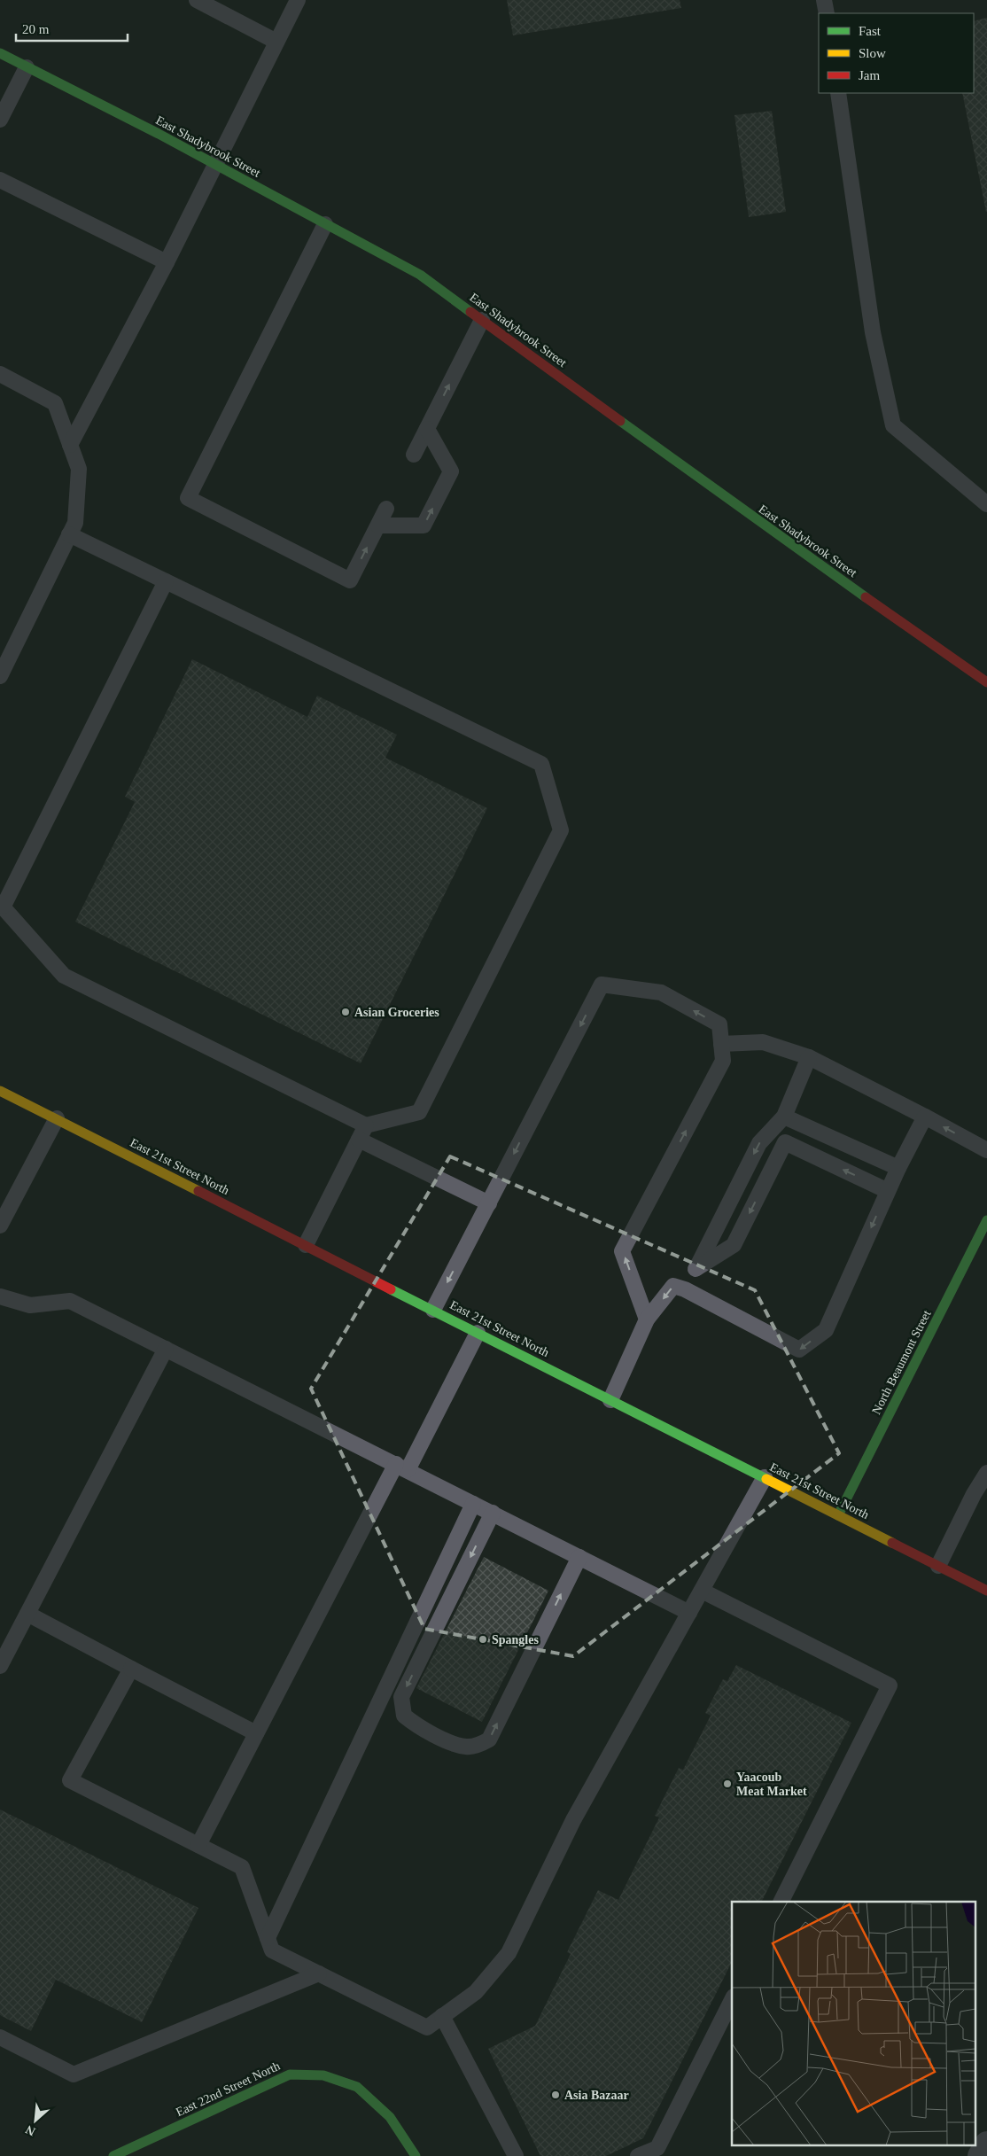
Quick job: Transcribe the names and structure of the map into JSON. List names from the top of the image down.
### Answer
{
  "streets": {
    "street": [
      "East Shadybrook Street",
      "East 21st Street North",
      "North Beaumont Street",
      "East 22nd Street North"
    ]
  },
  "crossings": [
    ["East 21st Street North", "North Beaumont Street"]
  ],
  "places": [
    "Asian Groceries",
    "Spangles",
    "Yaacoub Meat Market",
    "Asia Bazaar"
  ],
  "legend": ["Fast", "Slow", "Jam"],
  "scale_bar": "20 m",
  "north": "bottom left"
}
